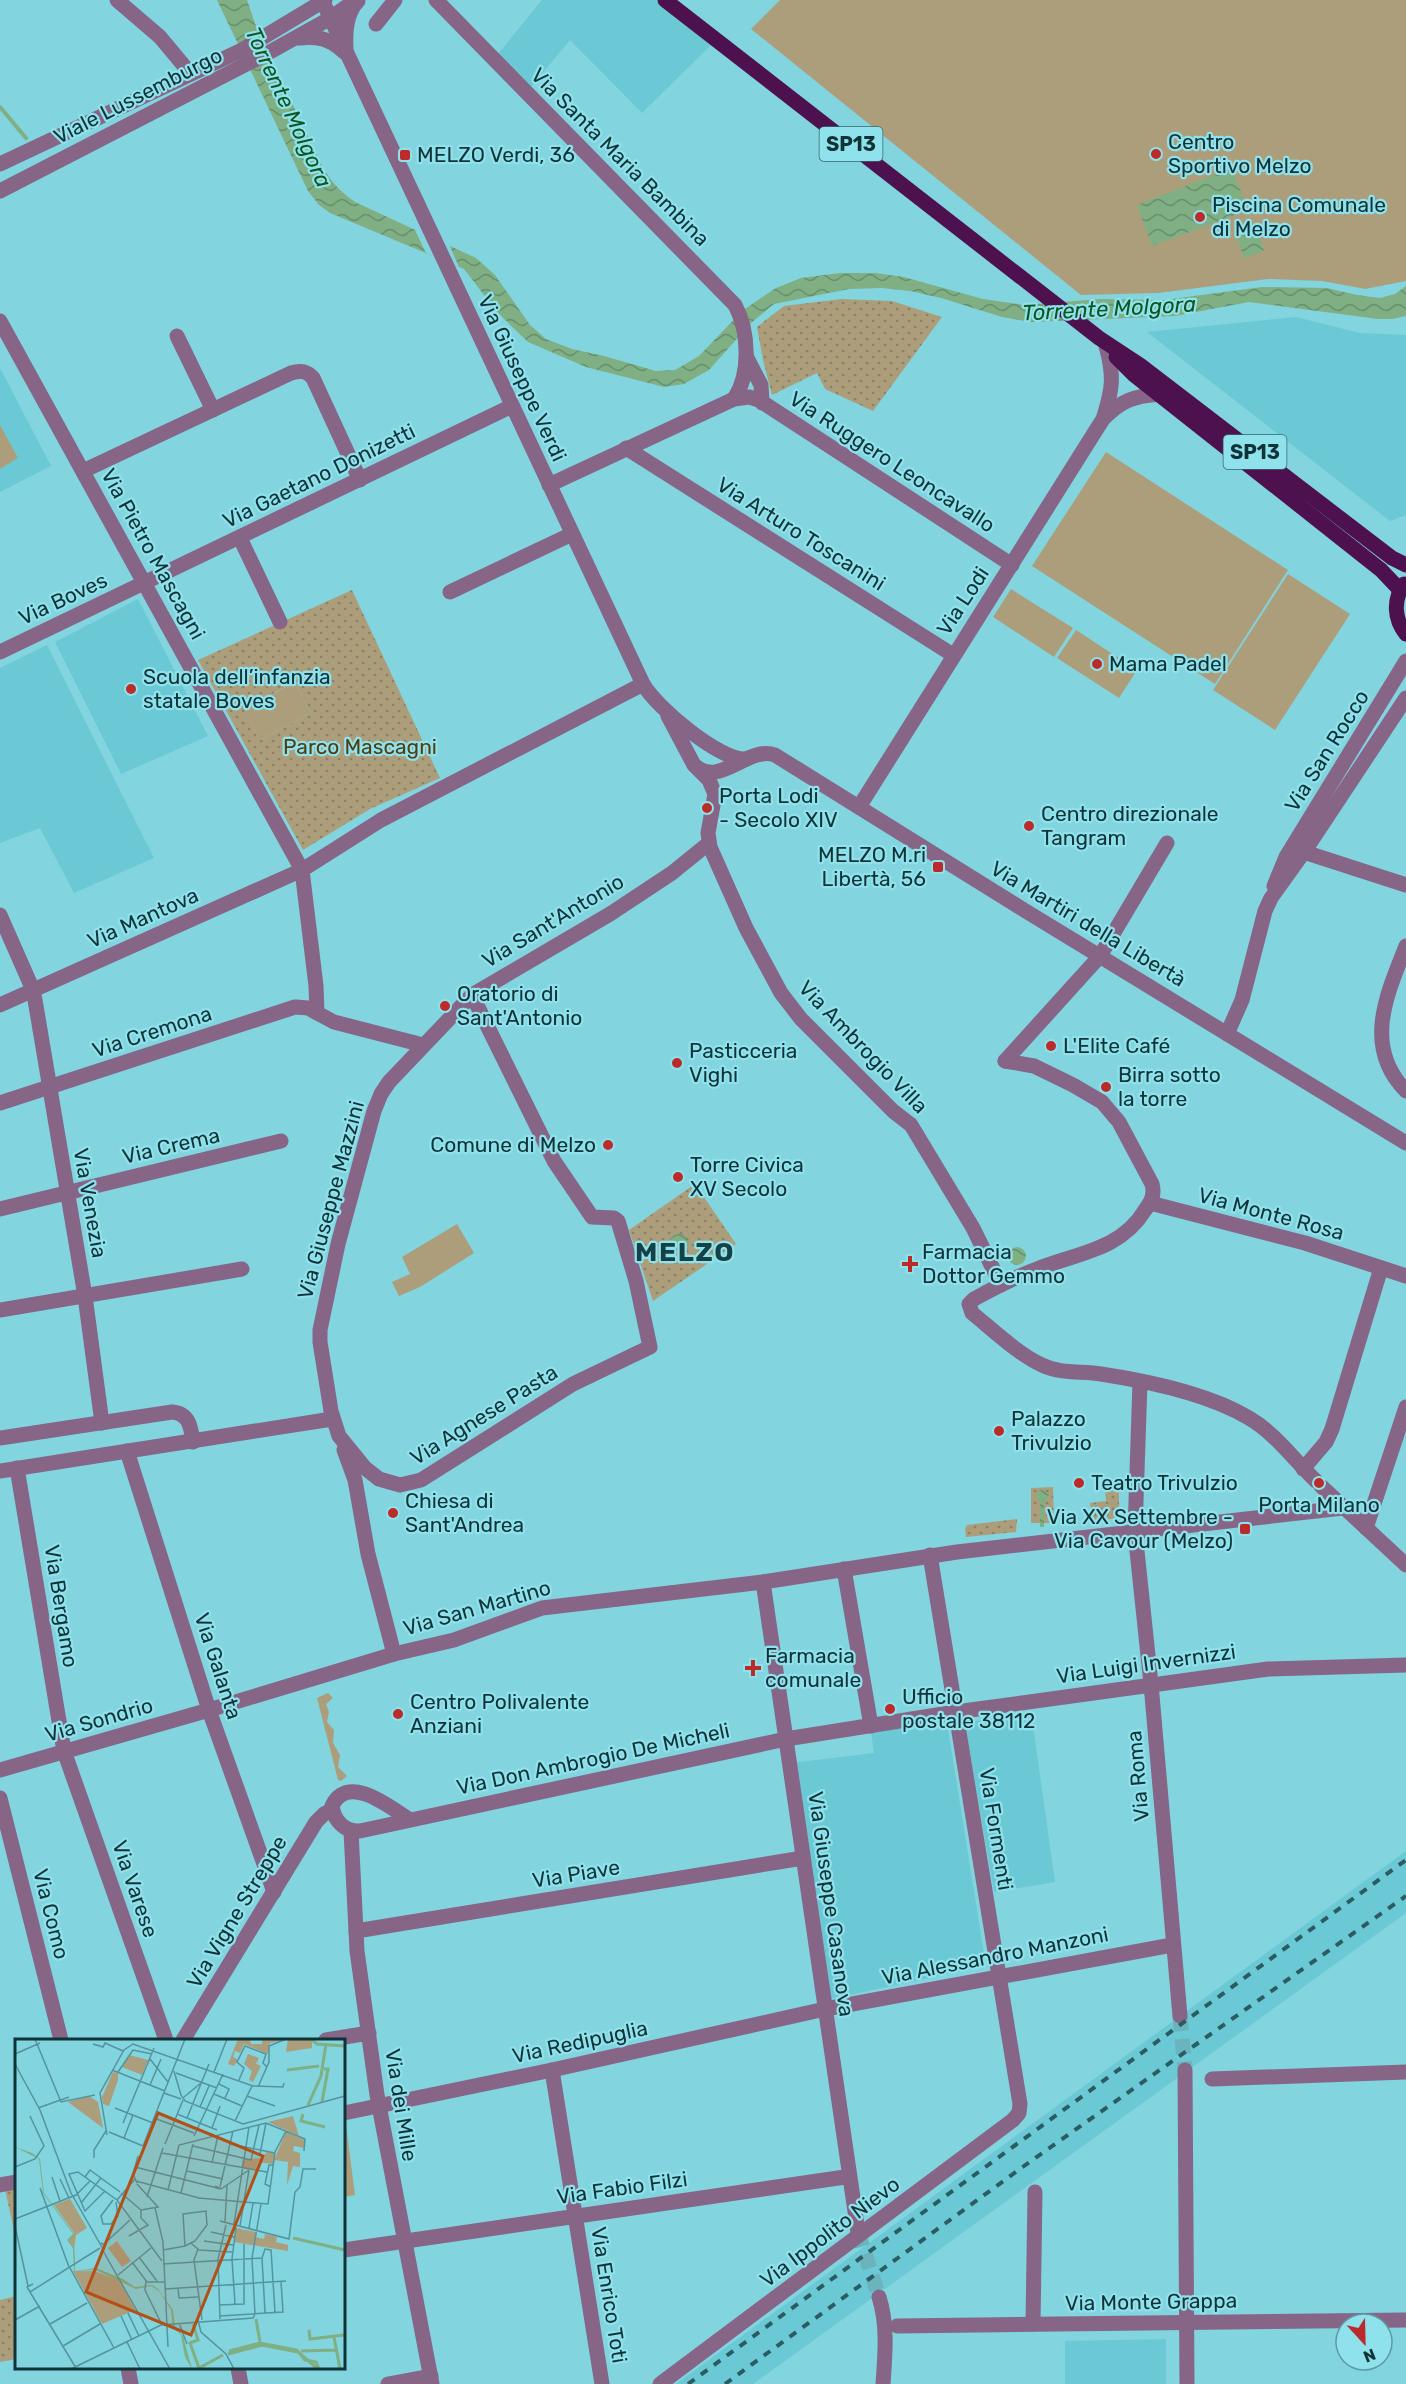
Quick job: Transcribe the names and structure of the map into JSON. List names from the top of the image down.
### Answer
{
  "streets": {
    "main road": ["SP13"],
    "street": [
      "Viale Lussemburgo",
      "Via Santa Maria Bambina",
      "Via Giuseppe Verdi",
      "Via Ruggero Leoncavallo",
      "Via Gaetano Donizetti",
      "Via Arturo Toscanini",
      "Via Pietro Mascagni",
      "Via Boves",
      "Via Lodi",
      "Via San Rocco",
      "Via Mantova",
      "Via Sant'Antonio",
      "Via Martiri della Libertà",
      "Via Cremona",
      "Via Ambrogio Villa",
      "Via Crema",
      "Via Giuseppe Mazzini",
      "Via Venezia",
      "Via Monte Rosa",
      "Via Agnese Pasta",
      "Via Bergamo",
      "Via San Martino",
      "Via Luigi Invernizzi",
      "Via Galanta",
      "Via Sondrio",
      "Via Don Ambrogio De Micheli",
      "Via Roma",
      "Via Formenti",
      "Via Piave",
      "Via Varese",
      "Via Giuseppe Casanova",
      "Via Vigne Streppe",
      "Via Como",
      "Via Alessandro Manzoni",
      "Via Redipuglia",
      "Via dei Mille",
      "Via Fabio Filzi",
      "Via Ippolito Nievo",
      "Via Enrico Toti",
      "Via Monte Grappa"
    ]
  },
  "crossings": [
    ["Viale Lussemburgo", "Via Giuseppe Verdi"],
    ["SP13", "Via Lodi"],
    ["Via Santa Maria Bambina", "Via Ruggero Leoncavallo"],
    ["Via Giuseppe Verdi", "Via Gaetano Donizetti"],
    ["Via Giuseppe Verdi", "Via Mantova"],
    ["Via Giuseppe Verdi", "Via Ambrogio Villa"],
    ["Via Ruggero Leoncavallo", "Via Lodi"],
    ["Via Gaetano Donizetti", "Via Pietro Mascagni"],
    ["Via Gaetano Donizetti", "Via Boves"],
    ["Via Arturo Toscanini", "Via Lodi"],
    ["Via Pietro Mascagni", "Via Boves"],
    ["Via Pietro Mascagni", "Via Mantova"],
    ["Via Pietro Mascagni", "Via Cremona"],
    ["Via Lodi", "Via Martiri della Libertà"],
    ["Via San Rocco", "Via Martiri della Libertà"],
    ["Via Mantova", "Via Venezia"],
    ["Via Sant'Antonio", "Via Ambrogio Villa"],
    ["Via Sant'Antonio", "Via Giuseppe Mazzini"],
    ["Via Sant'Antonio", "Via Agnese Pasta"],
    ["Via Cremona", "Via Giuseppe Mazzini"],
    ["Via Cremona", "Via Venezia"],
    ["Via Crema", "Via Venezia"],
    ["Via Giuseppe Mazzini", "Via Agnese Pasta"],
    ["Via Giuseppe Mazzini", "Via San Martino"],
    ["Via Bergamo", "Via Sondrio"],
    ["Via Bergamo", "Via Varese"],
    ["Via San Martino", "Via Galanta"],
    ["Via San Martino", "Via Sondrio"],
    ["Via San Martino", "Via Roma"],
    ["Via San Martino", "Via Formenti"],
    ["Via San Martino", "Via Giuseppe Casanova"],
    ["Via Luigi Invernizzi", "Via Don Ambrogio De Micheli"],
    ["Via Luigi Invernizzi", "Via Roma"],
    ["Via Luigi Invernizzi", "Via Formenti"],
    ["Via Luigi Invernizzi", "Via Giuseppe Casanova"],
    ["Via Galanta", "Via Sondrio"],
    ["Via Galanta", "Via Vigne Streppe"],
    ["Via Sondrio", "Via Varese"],
    ["Via Don Ambrogio De Micheli", "Via Giuseppe Casanova"],
    ["Via Don Ambrogio De Micheli", "Via dei Mille"],
    ["Via Roma", "Via Alessandro Manzoni"],
    ["Via Formenti", "Via Alessandro Manzoni"],
    ["Via Formenti", "Via Ippolito Nievo"],
    ["Via Piave", "Via Giuseppe Casanova"],
    ["Via Piave", "Via dei Mille"],
    ["Via Giuseppe Casanova", "Via Alessandro Manzoni"],
    ["Via Giuseppe Casanova", "Via Redipuglia"],
    ["Via Alessandro Manzoni", "Via Redipuglia"],
    ["Via Redipuglia", "Via dei Mille"],
    ["Via Redipuglia", "Via Enrico Toti"],
    ["Via dei Mille", "Via Fabio Filzi"],
    ["Via Fabio Filzi", "Via Enrico Toti"]
  ],
  "districts": ["MELZO"],
  "water": ["Torrente Molgora"],
  "parks": ["Parco Mascagni"],
  "places": {
    "other": [
      "Centro Sportivo Melzo",
      "Piscina Comunale di Melzo",
      "Mama Padel",
      "Scuola dell’infanzia statale Boves",
      "Porta Lodi - Secolo XIV",
      "Centro direzionale Tangram",
      "Oratorio di Sant'Antonio",
      "L'Elite Café",
      "Pasticceria Vighi",
      "Birra sotto la torre",
      "Comune di Melzo",
      "Torre Civica XV Secolo",
      "Palazzo Trivulzio",
      "Teatro Trivulzio",
      "Porta Milano",
      "Chiesa di Sant'Andrea",
      "Ufficio postale 38112",
      "Centro Polivalente Anziani"
    ],
    "transit": ["MELZO Verdi, 36", "MELZO M.ri Libertà, 56", "Via XX Settembre - Via Cavour (Melzo)"],
    "health": ["Farmacia Dottor Gemmo", "Farmacia comunale"]
  },
  "north": "bottom"
}
